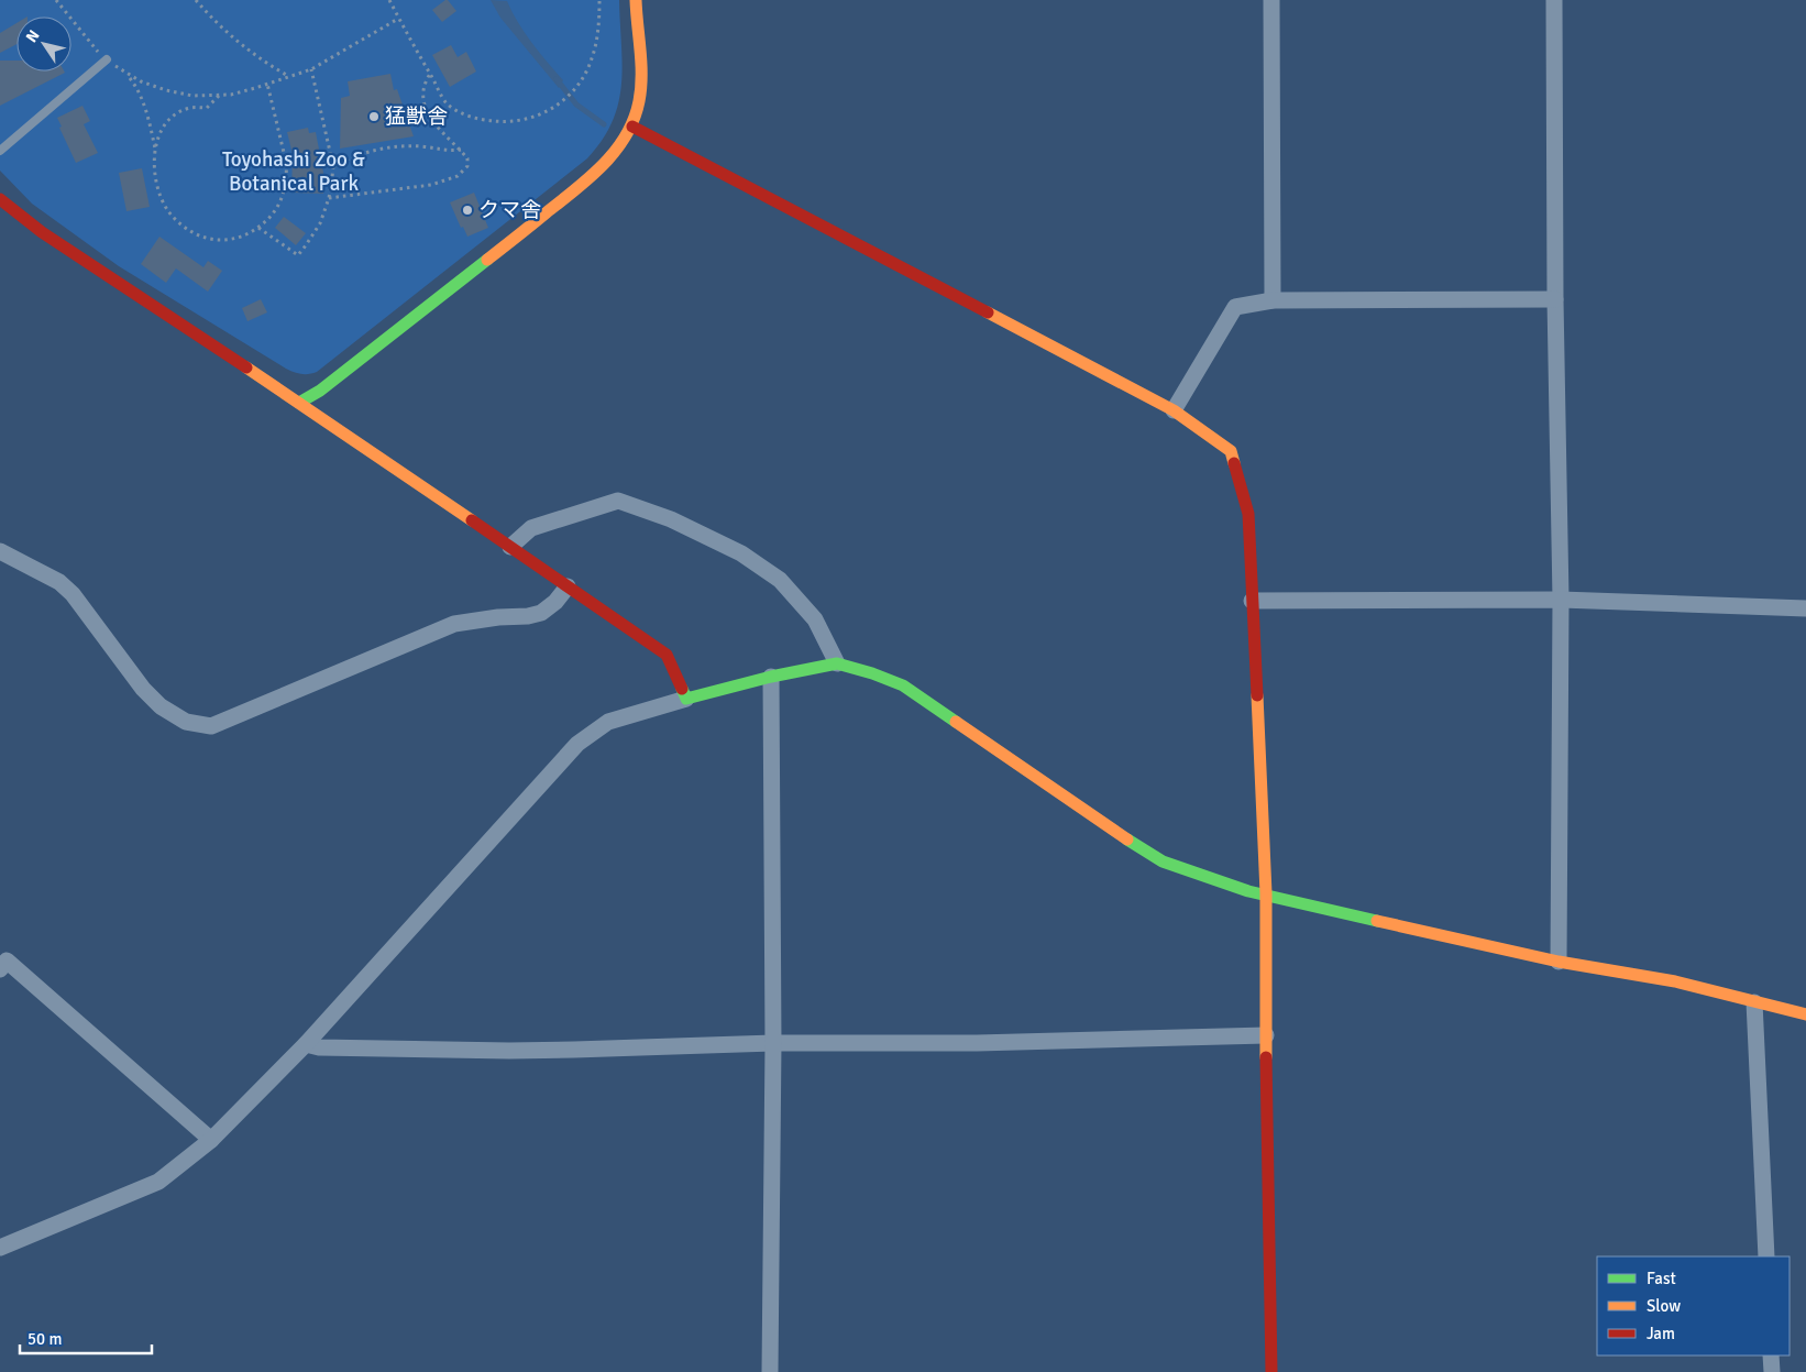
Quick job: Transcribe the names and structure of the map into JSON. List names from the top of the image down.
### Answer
{
  "parks": ["Toyohashi Zoo & Botanical Park"],
  "places": ["猛獣舎", "クマ舎"],
  "legend": ["Fast", "Slow", "Jam"],
  "scale_bar": "50 m",
  "north": "top left"
}
